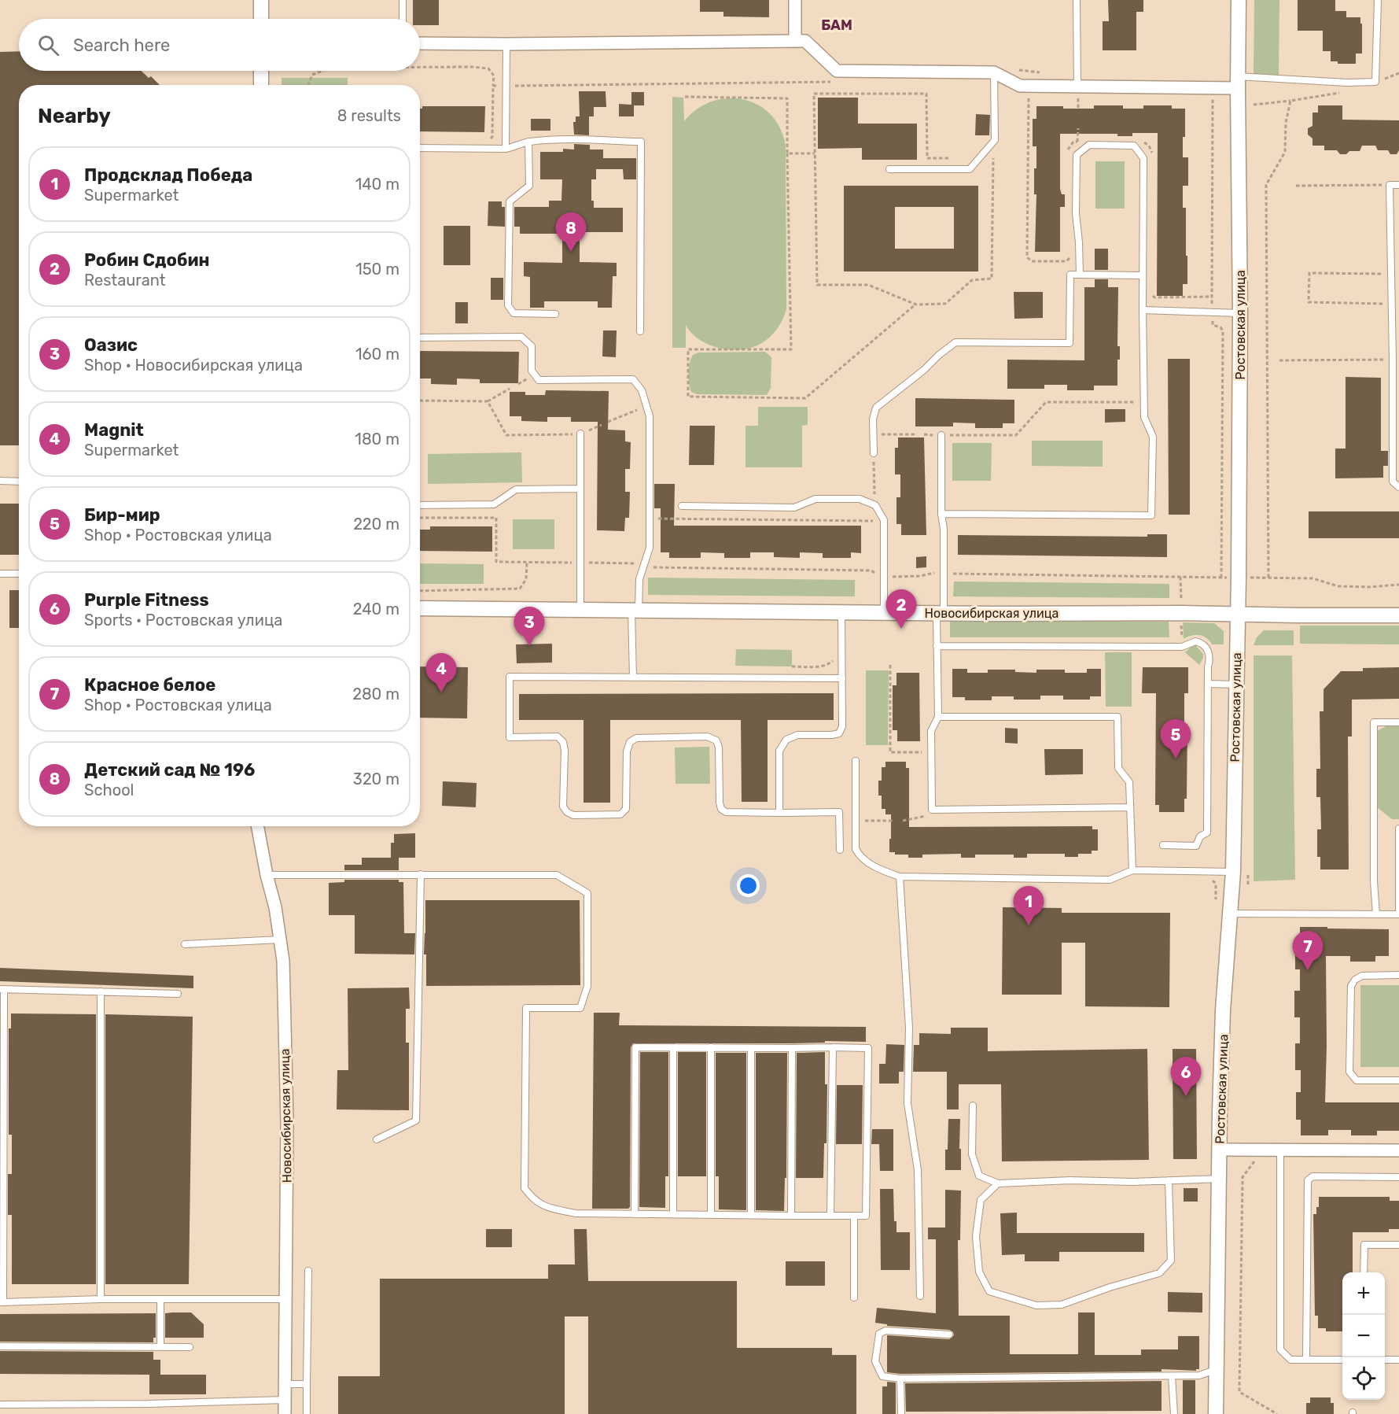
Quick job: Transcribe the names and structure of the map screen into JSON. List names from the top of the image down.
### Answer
{
  "streets": {
    "street": ["Ростовская улица", "Новосибирская улица"]
  },
  "crossings": [
    ["Ростовская улица", "Новосибирская улица"]
  ],
  "districts": ["БАМ"],
  "page": {
    "search": "Search here",
    "heading": ["Nearby", "8 results"],
    "list": [
      {
        "mark": "1",
        "name": "Продсклад Победа",
        "note": "Supermarket",
        "value": "140 m"
      },
      {
        "mark": "2",
        "name": "Робин Сдобин",
        "note": "Restaurant",
        "value": "150 m"
      },
      {
        "mark": "3",
        "name": "Оазис",
        "note": "Shop · Новосибирская улица",
        "value": "160 m"
      },
      {
        "mark": "4",
        "name": "Magnit",
        "note": "Supermarket",
        "value": "180 m"
      },
      {
        "mark": "5",
        "name": "Бир-мир",
        "note": "Shop · Ростовская улица",
        "value": "220 m"
      },
      {
        "mark": "6",
        "name": "Purple Fitness",
        "note": "Sports · Ростовская улица",
        "value": "240 m"
      },
      {
        "mark": "7",
        "name": "Красное белое",
        "note": "Shop · Ростовская улица",
        "value": "280 m"
      },
      {
        "mark": "8",
        "name": "Детский сад № 196",
        "note": "School",
        "value": "320 m"
      }
    ],
    "pins": [
      "8",
      "2",
      "3",
      "4",
      "5",
      "1",
      "7",
      "6"
    ],
    "map_buttons": ["+", "−"]
  }
}
